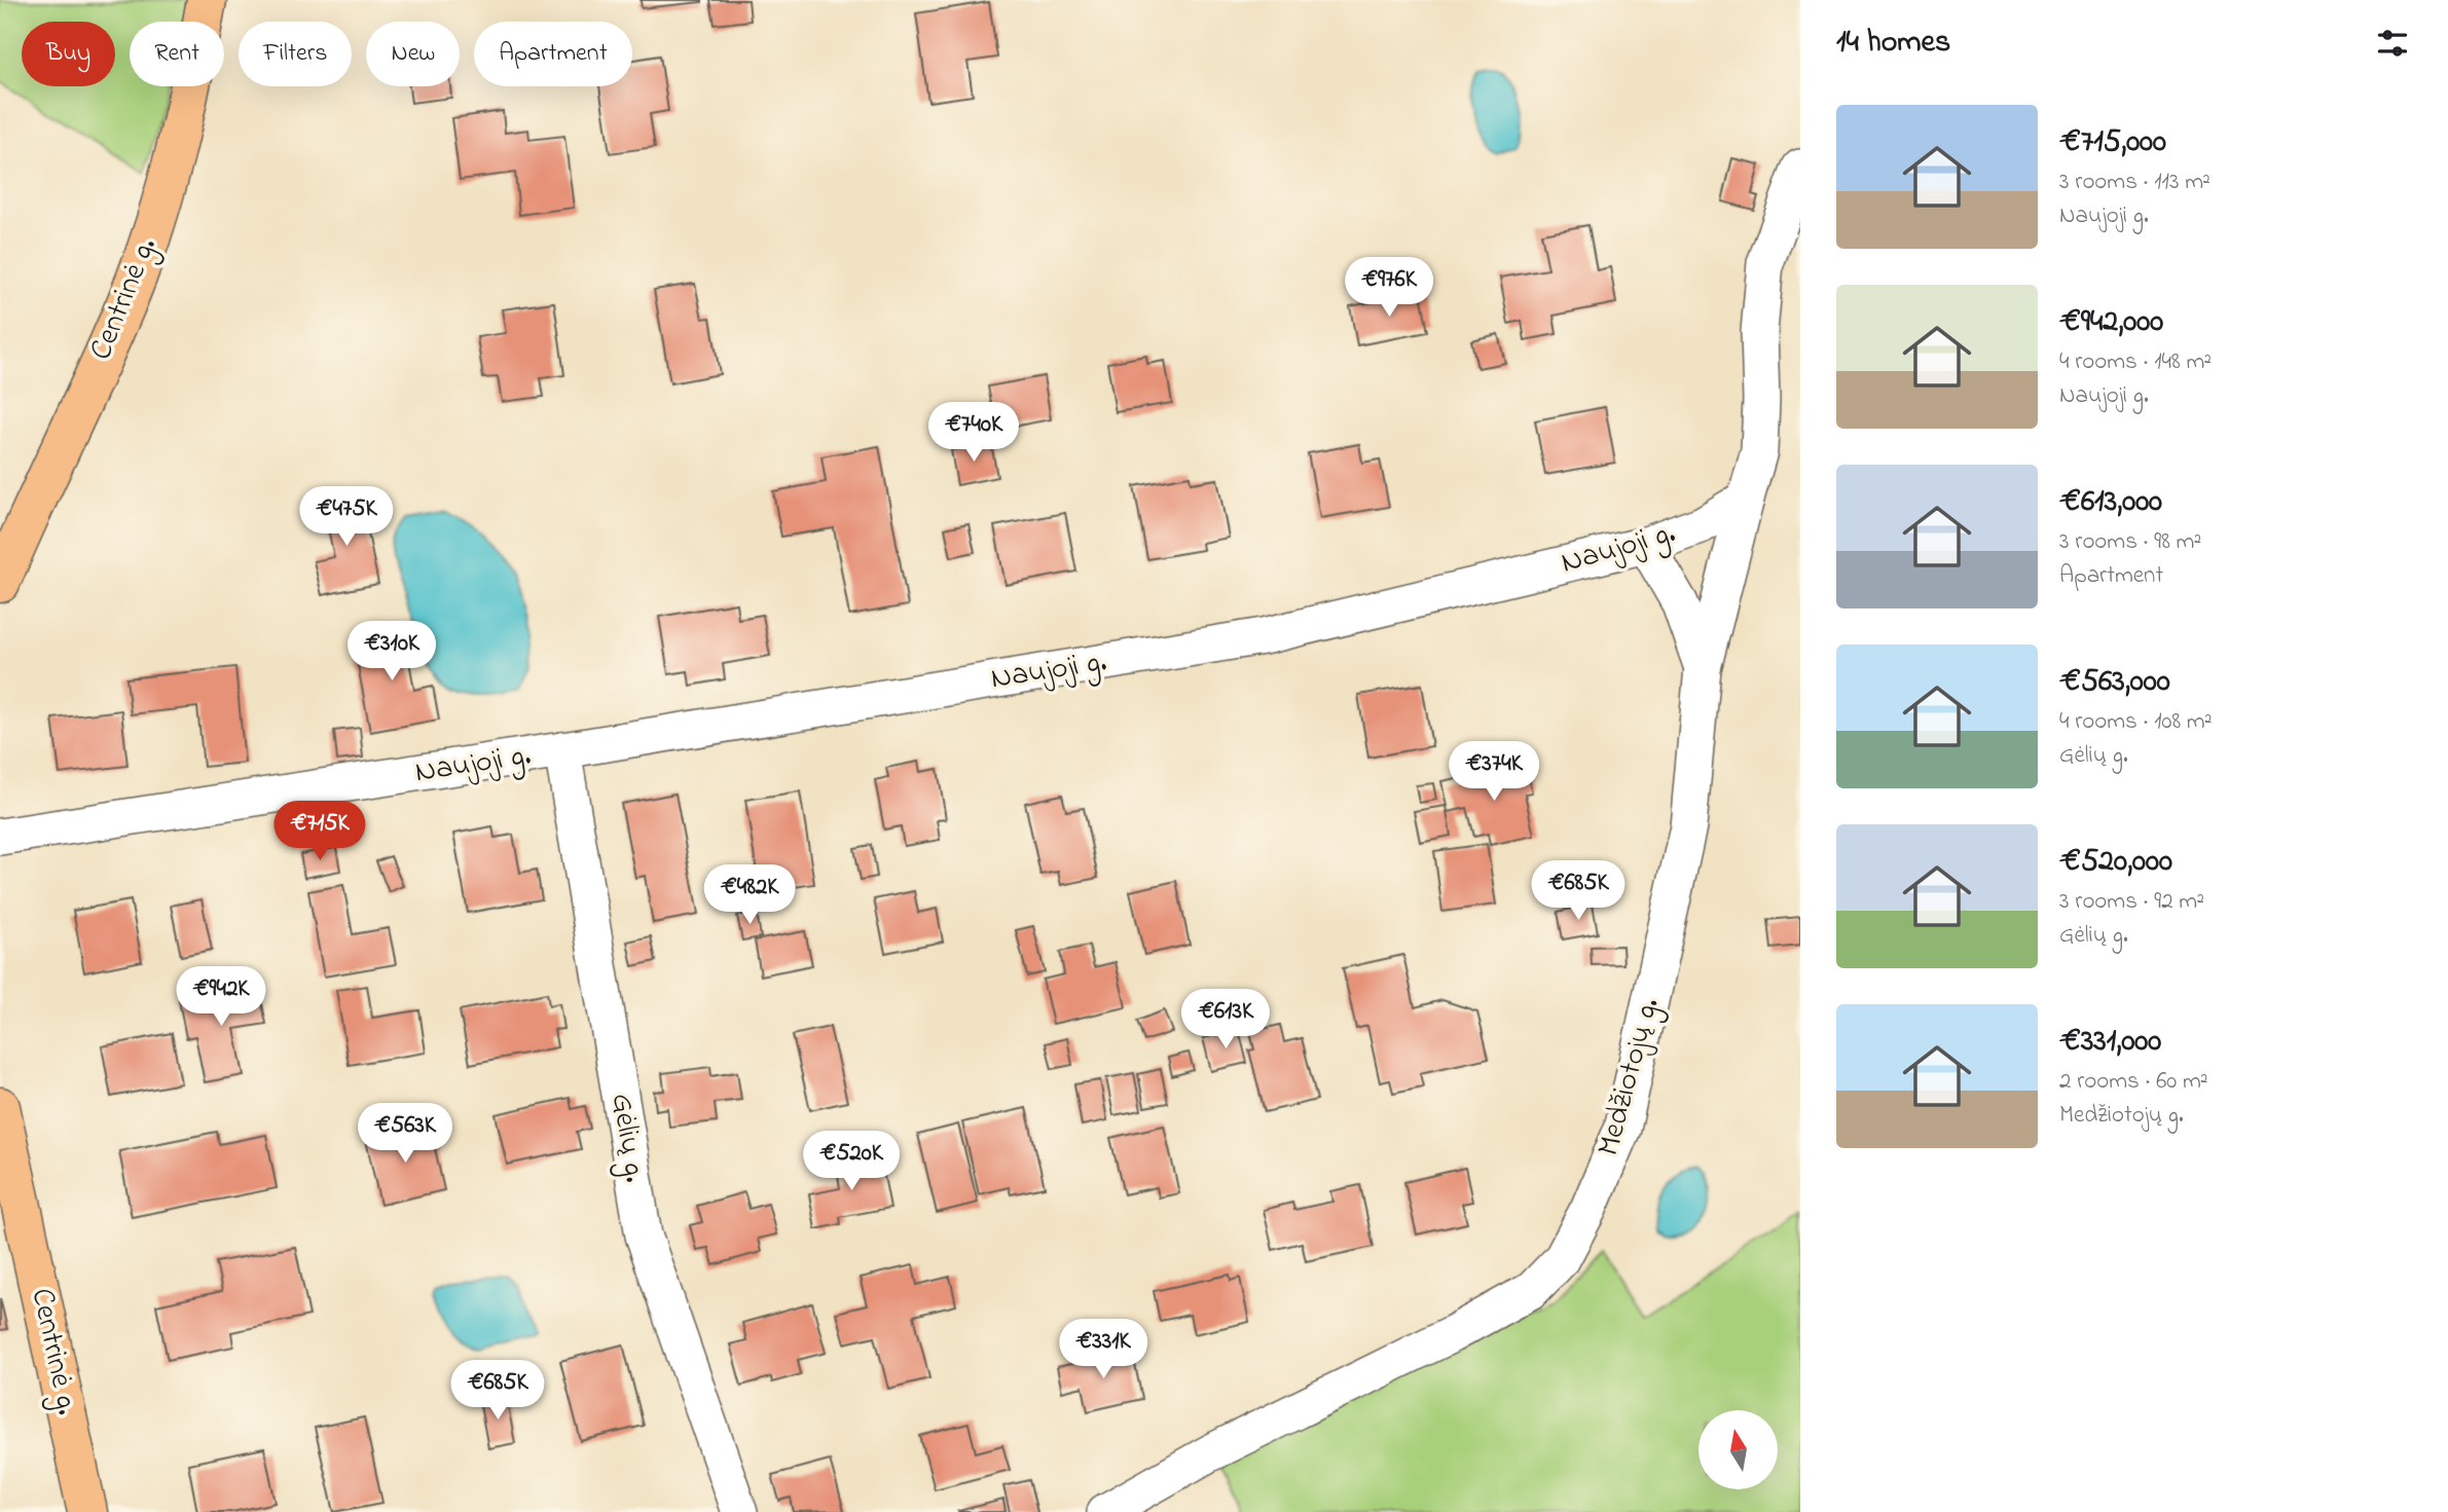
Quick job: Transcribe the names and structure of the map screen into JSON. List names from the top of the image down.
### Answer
{
  "streets": {
    "main road": ["Centrinė g."],
    "street": ["Naujoji g.", "Medžiotojų g.", "Gėlių g."]
  },
  "crossings": [
    ["Naujoji g.", "Medžiotojų g."],
    ["Naujoji g.", "Gėlių g."]
  ],
  "north": "top",
  "page": {
    "heading": "14 homes",
    "chip": [
      "Buy",
      "Rent",
      "Filters",
      "New",
      "Apartment"
    ],
    "list": [
      {
        "name": "€715,000",
        "note": "3 rooms · 113 m² · Naujoji g."
      },
      {
        "name": "€942,000",
        "note": "4 rooms · 148 m² · Naujoji g."
      },
      {
        "name": "€613,000",
        "note": "3 rooms · 98 m² · Apartment"
      },
      {
        "name": "€563,000",
        "note": "4 rooms · 108 m² · Gėlių g."
      },
      {
        "name": "€520,000",
        "note": "3 rooms · 92 m² · Gėlių g."
      },
      {
        "name": "€331,000",
        "note": "2 rooms · 60 m² · Medžiotojų g."
      }
    ],
    "price": [
      "€976K",
      "€740K",
      "€475K",
      "€310K",
      "€374K",
      "€715K",
      "€685K",
      "€482K",
      "€942K",
      "€613K",
      "€563K",
      "€520K",
      "€331K",
      "€685K"
    ]
  }
}
